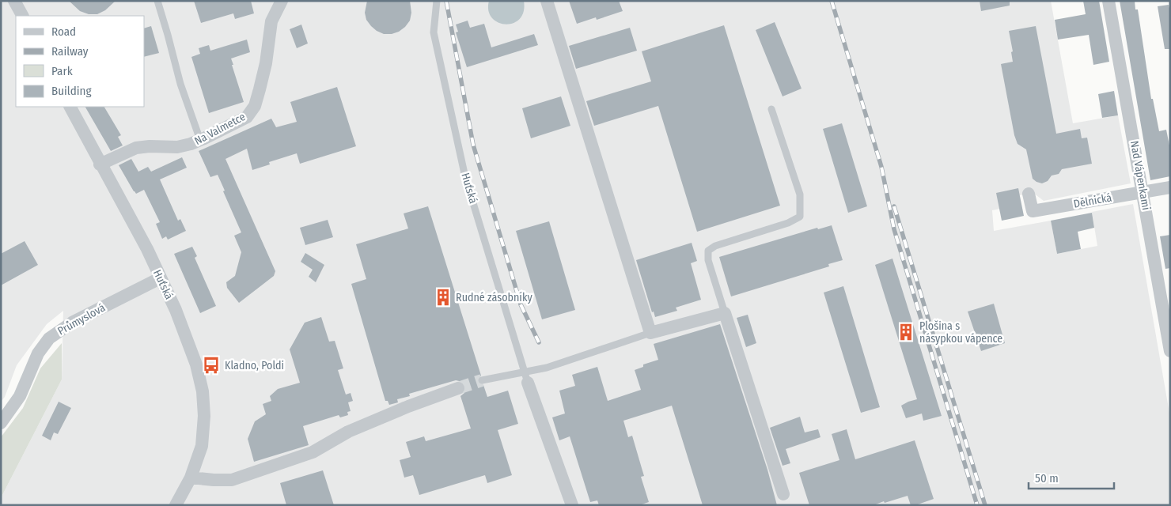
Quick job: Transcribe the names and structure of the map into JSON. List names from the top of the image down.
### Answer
{
  "streets": {
    "street": [
      "Na Valmetce",
      "Nad Vápenkami",
      "Huťská",
      "Dělnická",
      "Průmyslová"
    ]
  },
  "crossings": [
    ["Na Valmetce", "Huťská"],
    ["Nad Vápenkami", "Dělnická"],
    ["Huťská", "Průmyslová"]
  ],
  "places": {
    "building": ["Rudné zásobníky", "Plošina s násypkou vápence"],
    "bus stop": ["Kladno, Poldi"]
  },
  "legend": [
    "Road",
    "Railway",
    "Park",
    "Building"
  ],
  "scale_bar": "50 m"
}
